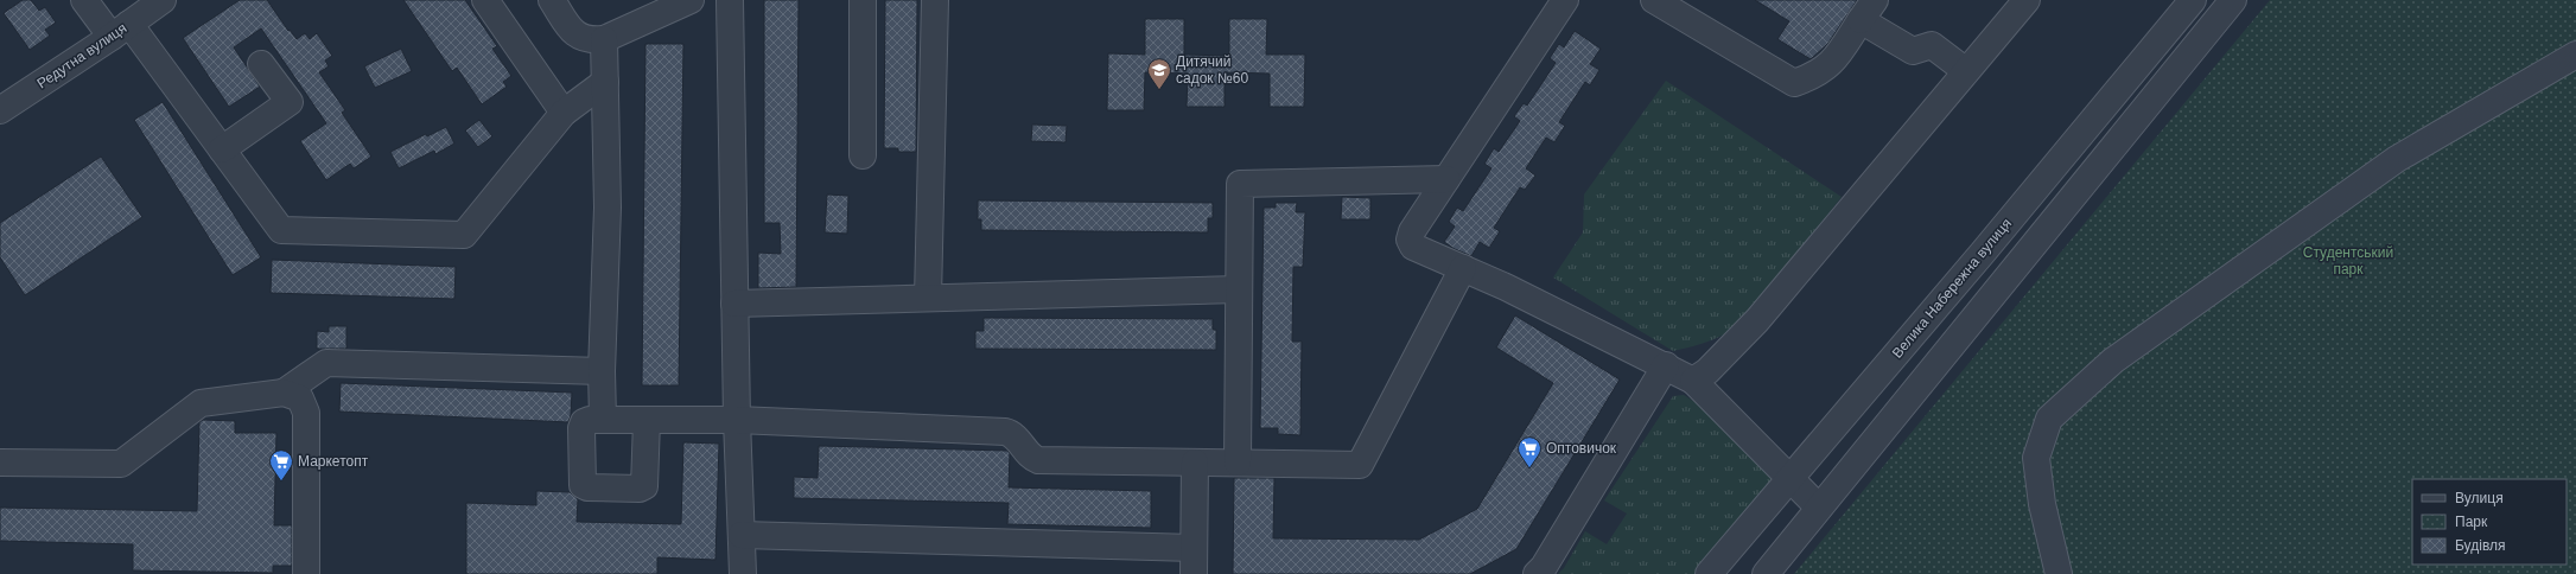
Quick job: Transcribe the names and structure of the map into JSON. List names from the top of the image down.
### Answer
{
  "streets": {
    "street": ["Редутна вулиця", "Велика Набережна вулиця"]
  },
  "parks": ["Студентський парк"],
  "places": {
    "school or university": ["Дитячий садок №60"],
    "supermarket": ["Оптовичок", "Маркетопт"]
  },
  "legend": ["Вулиця", "Парк", "Будівля"]
}
